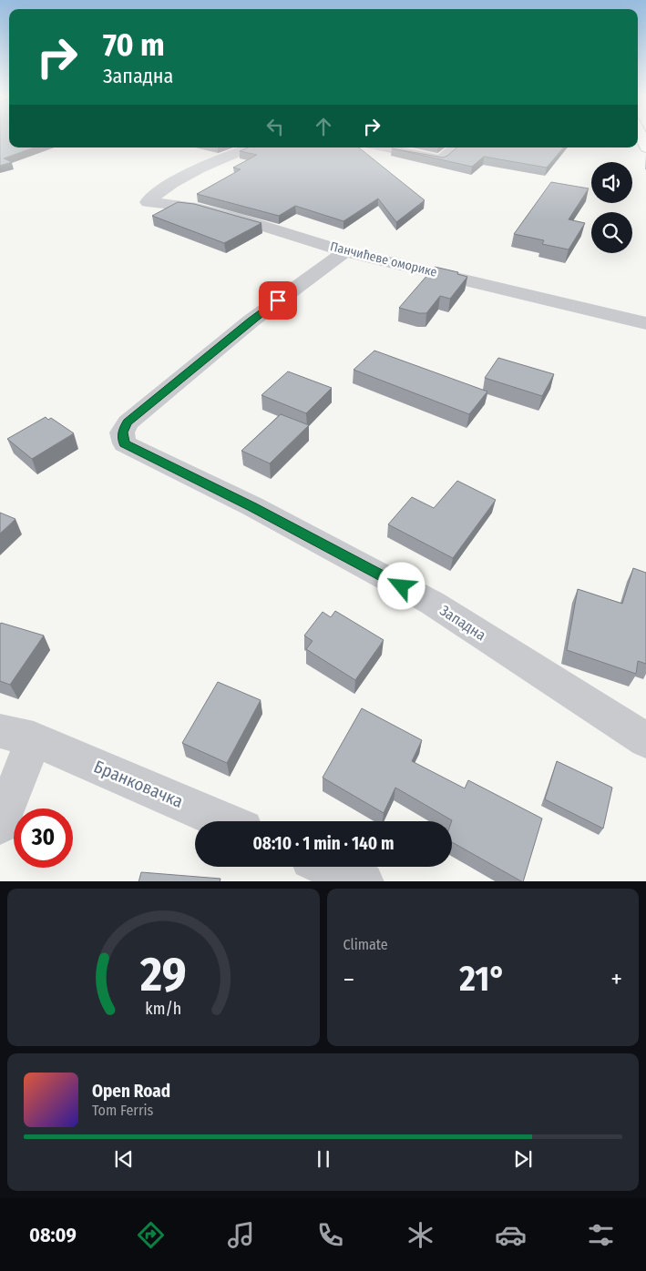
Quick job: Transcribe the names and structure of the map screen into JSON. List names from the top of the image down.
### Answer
{
  "streets": {
    "street": ["Панчићеве оморике", "Западна", "Бранковачка"]
  },
  "crossings": [
    ["Панчићеве оморике", "Западна"]
  ],
  "page": {
    "turn": ["70 m", "Западна"],
    "limit": "30",
    "trip": "08:10 · 1 min · 140 m",
    "tile": "Climate",
    "heat": ["−", "21°", "+"],
    "song": ["Open Road", "Tom Ferris"],
    "tabs": "08:09",
    "gauge": ["29", "km/h"]
  }
}
